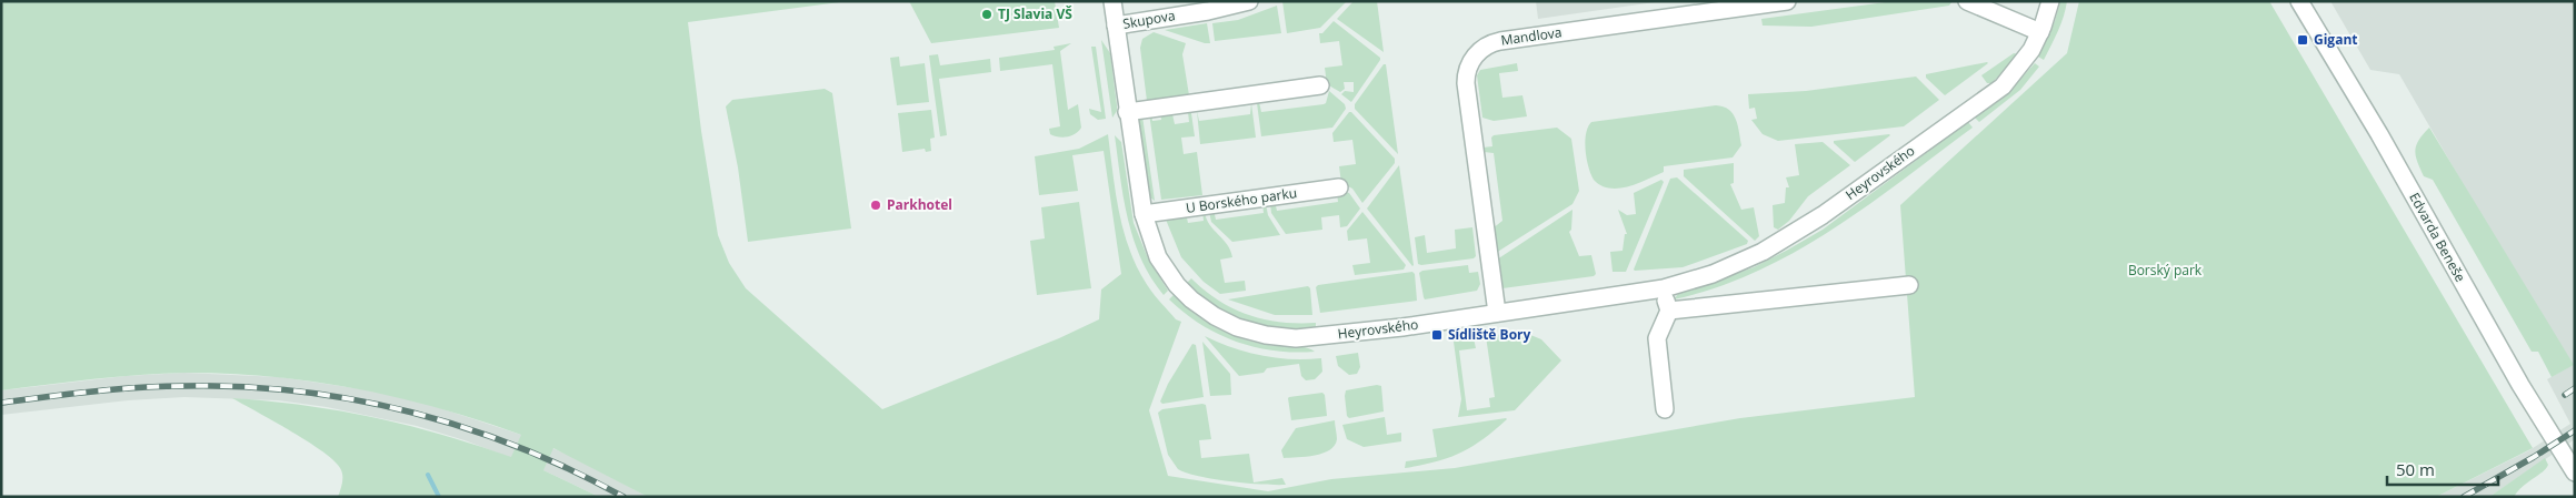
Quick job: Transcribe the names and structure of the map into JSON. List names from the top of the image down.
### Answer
{
  "streets": {
    "street": [
      "Skupova",
      "Mandlova",
      "Heyrovského",
      "U Borského parku",
      "Edvarda Beneše"
    ]
  },
  "crossings": [
    ["Mandlova", "Heyrovského"],
    ["Heyrovského", "U Borského parku"]
  ],
  "parks": ["Borský park"],
  "places": {
    "other": ["TJ Slavia VŠ", "Parkhotel"],
    "transit": ["Gigant", "Sídliště Bory"]
  },
  "scale_bar": "50 m"
}
